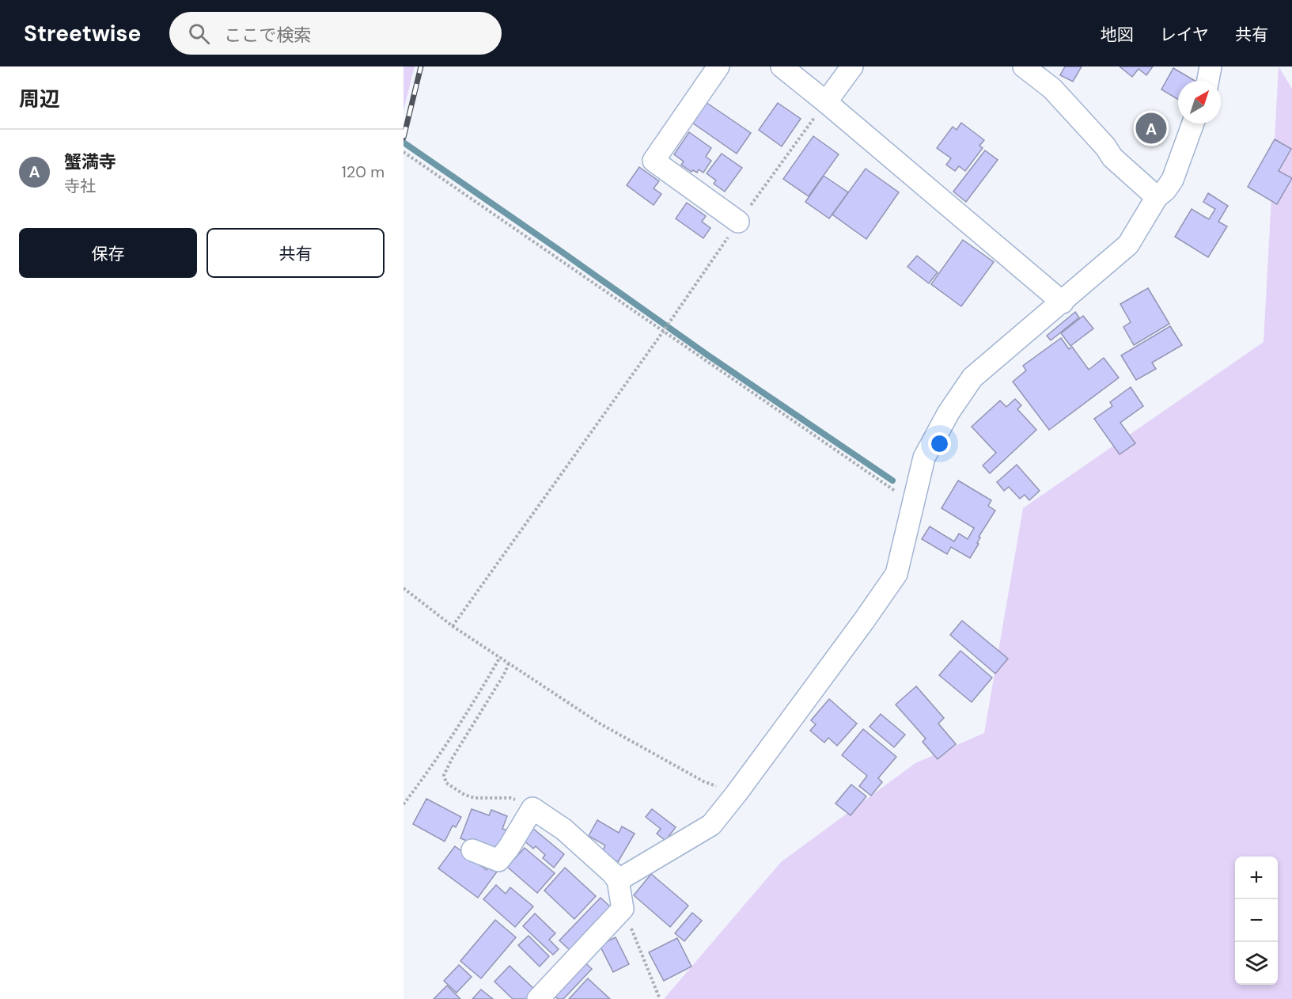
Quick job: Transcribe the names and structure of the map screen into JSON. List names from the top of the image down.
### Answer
{
  "north": "top right",
  "page": {
    "header": "Streetwise",
    "search": "ここで検索",
    "nav": ["地図", "レイヤ", "共有"],
    "heading": "周辺",
    "pins": "A",
    "list": [
      {
        "mark": "A",
        "name": "蟹満寺",
        "note": "寺社",
        "value": "120 m"
      }
    ],
    "buttons": ["保存", "共有"],
    "map_buttons": ["+", "−"]
  }
}
